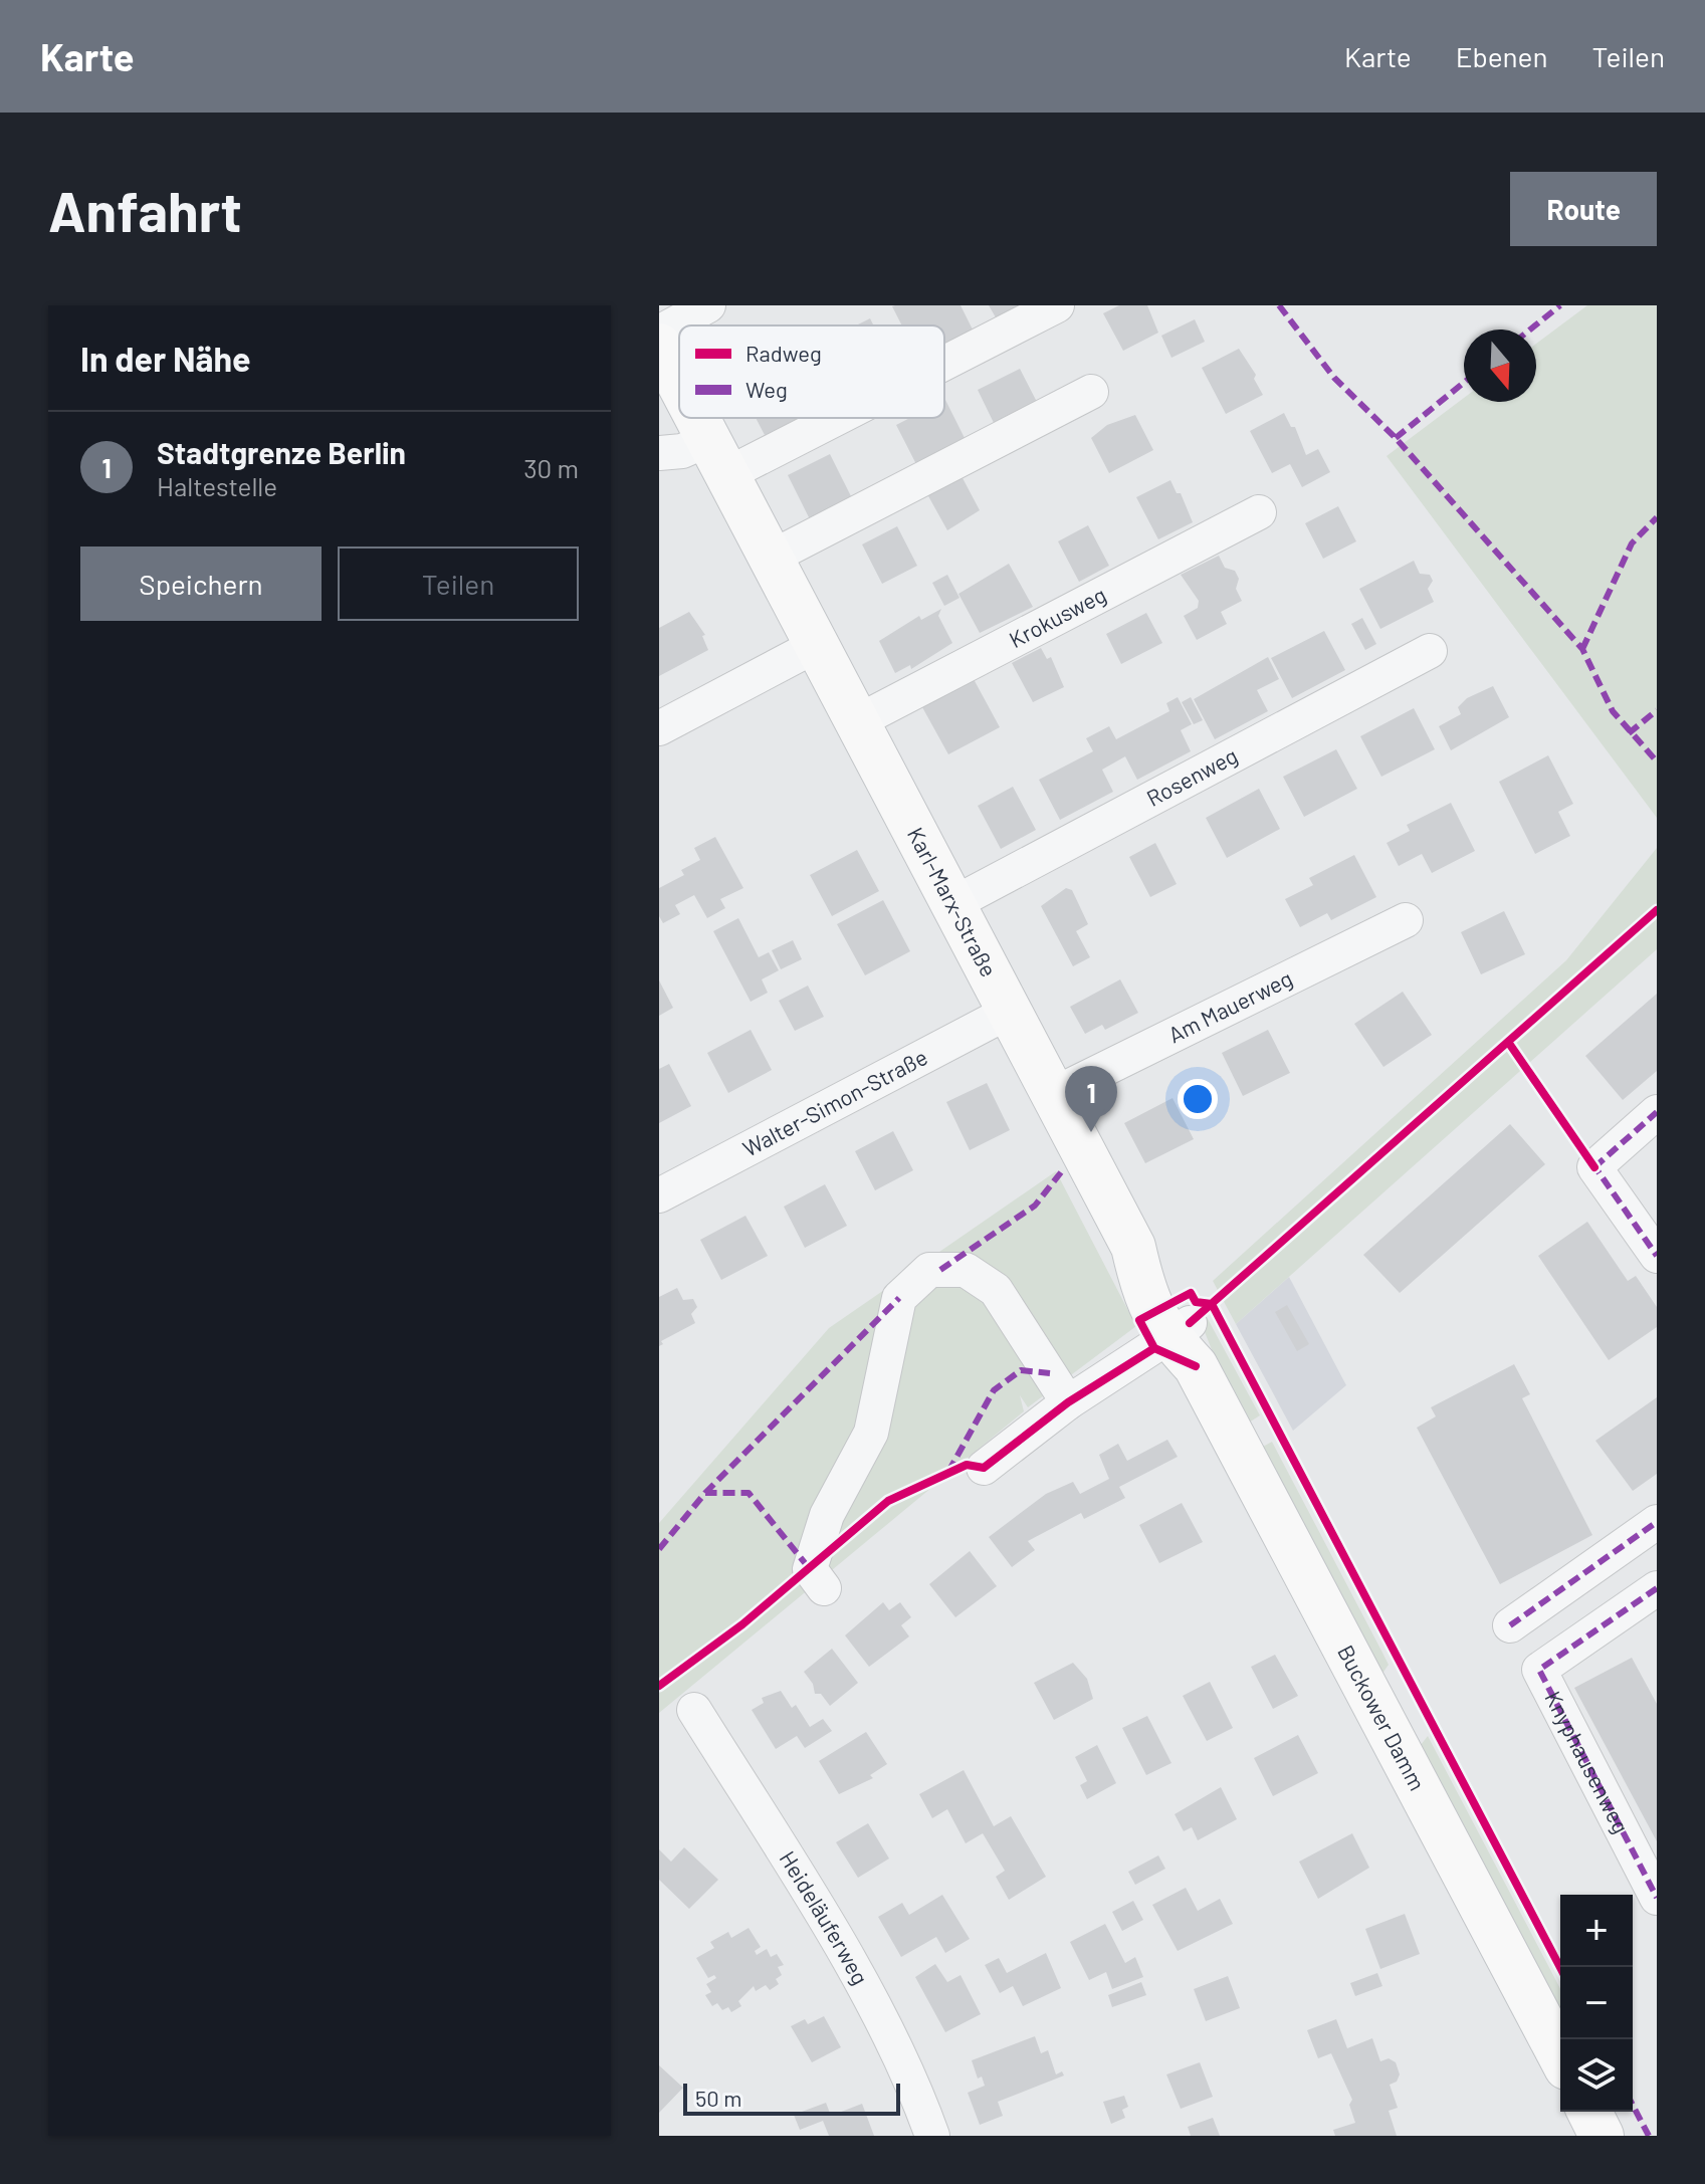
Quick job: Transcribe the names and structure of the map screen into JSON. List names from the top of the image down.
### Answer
{
  "streets": {
    "main road": ["Karl-Marx-Straße", "Buckower Damm"],
    "street": [
      "Krokusweg",
      "Rosenweg",
      "Am Mauerweg",
      "Walter-Simon-Straße",
      "Knyphausenweg",
      "Heideläuferweg"
    ]
  },
  "crossings": [
    ["Krokusweg", "Karl-Marx-Straße"],
    ["Rosenweg", "Karl-Marx-Straße"],
    ["Karl-Marx-Straße", "Am Mauerweg"],
    ["Karl-Marx-Straße", "Walter-Simon-Straße"],
    ["Karl-Marx-Straße", "Buckower Damm"]
  ],
  "legend": ["Radweg", "Weg"],
  "scale_bar": "50 m",
  "north": "bottom",
  "page": {
    "header": "Karte",
    "nav": ["Karte", "Ebenen", "Teilen"],
    "buttons": [
      "Route",
      ["Speichern", "Teilen"]
    ],
    "title": "Anfahrt",
    "heading": "In der Nähe",
    "list": [
      {
        "mark": "1",
        "name": "Stadtgrenze Berlin",
        "note": "Haltestelle",
        "value": "30 m"
      }
    ],
    "pins": "1",
    "map_buttons": ["+", "−"],
    "scale": "50 m"
  }
}
